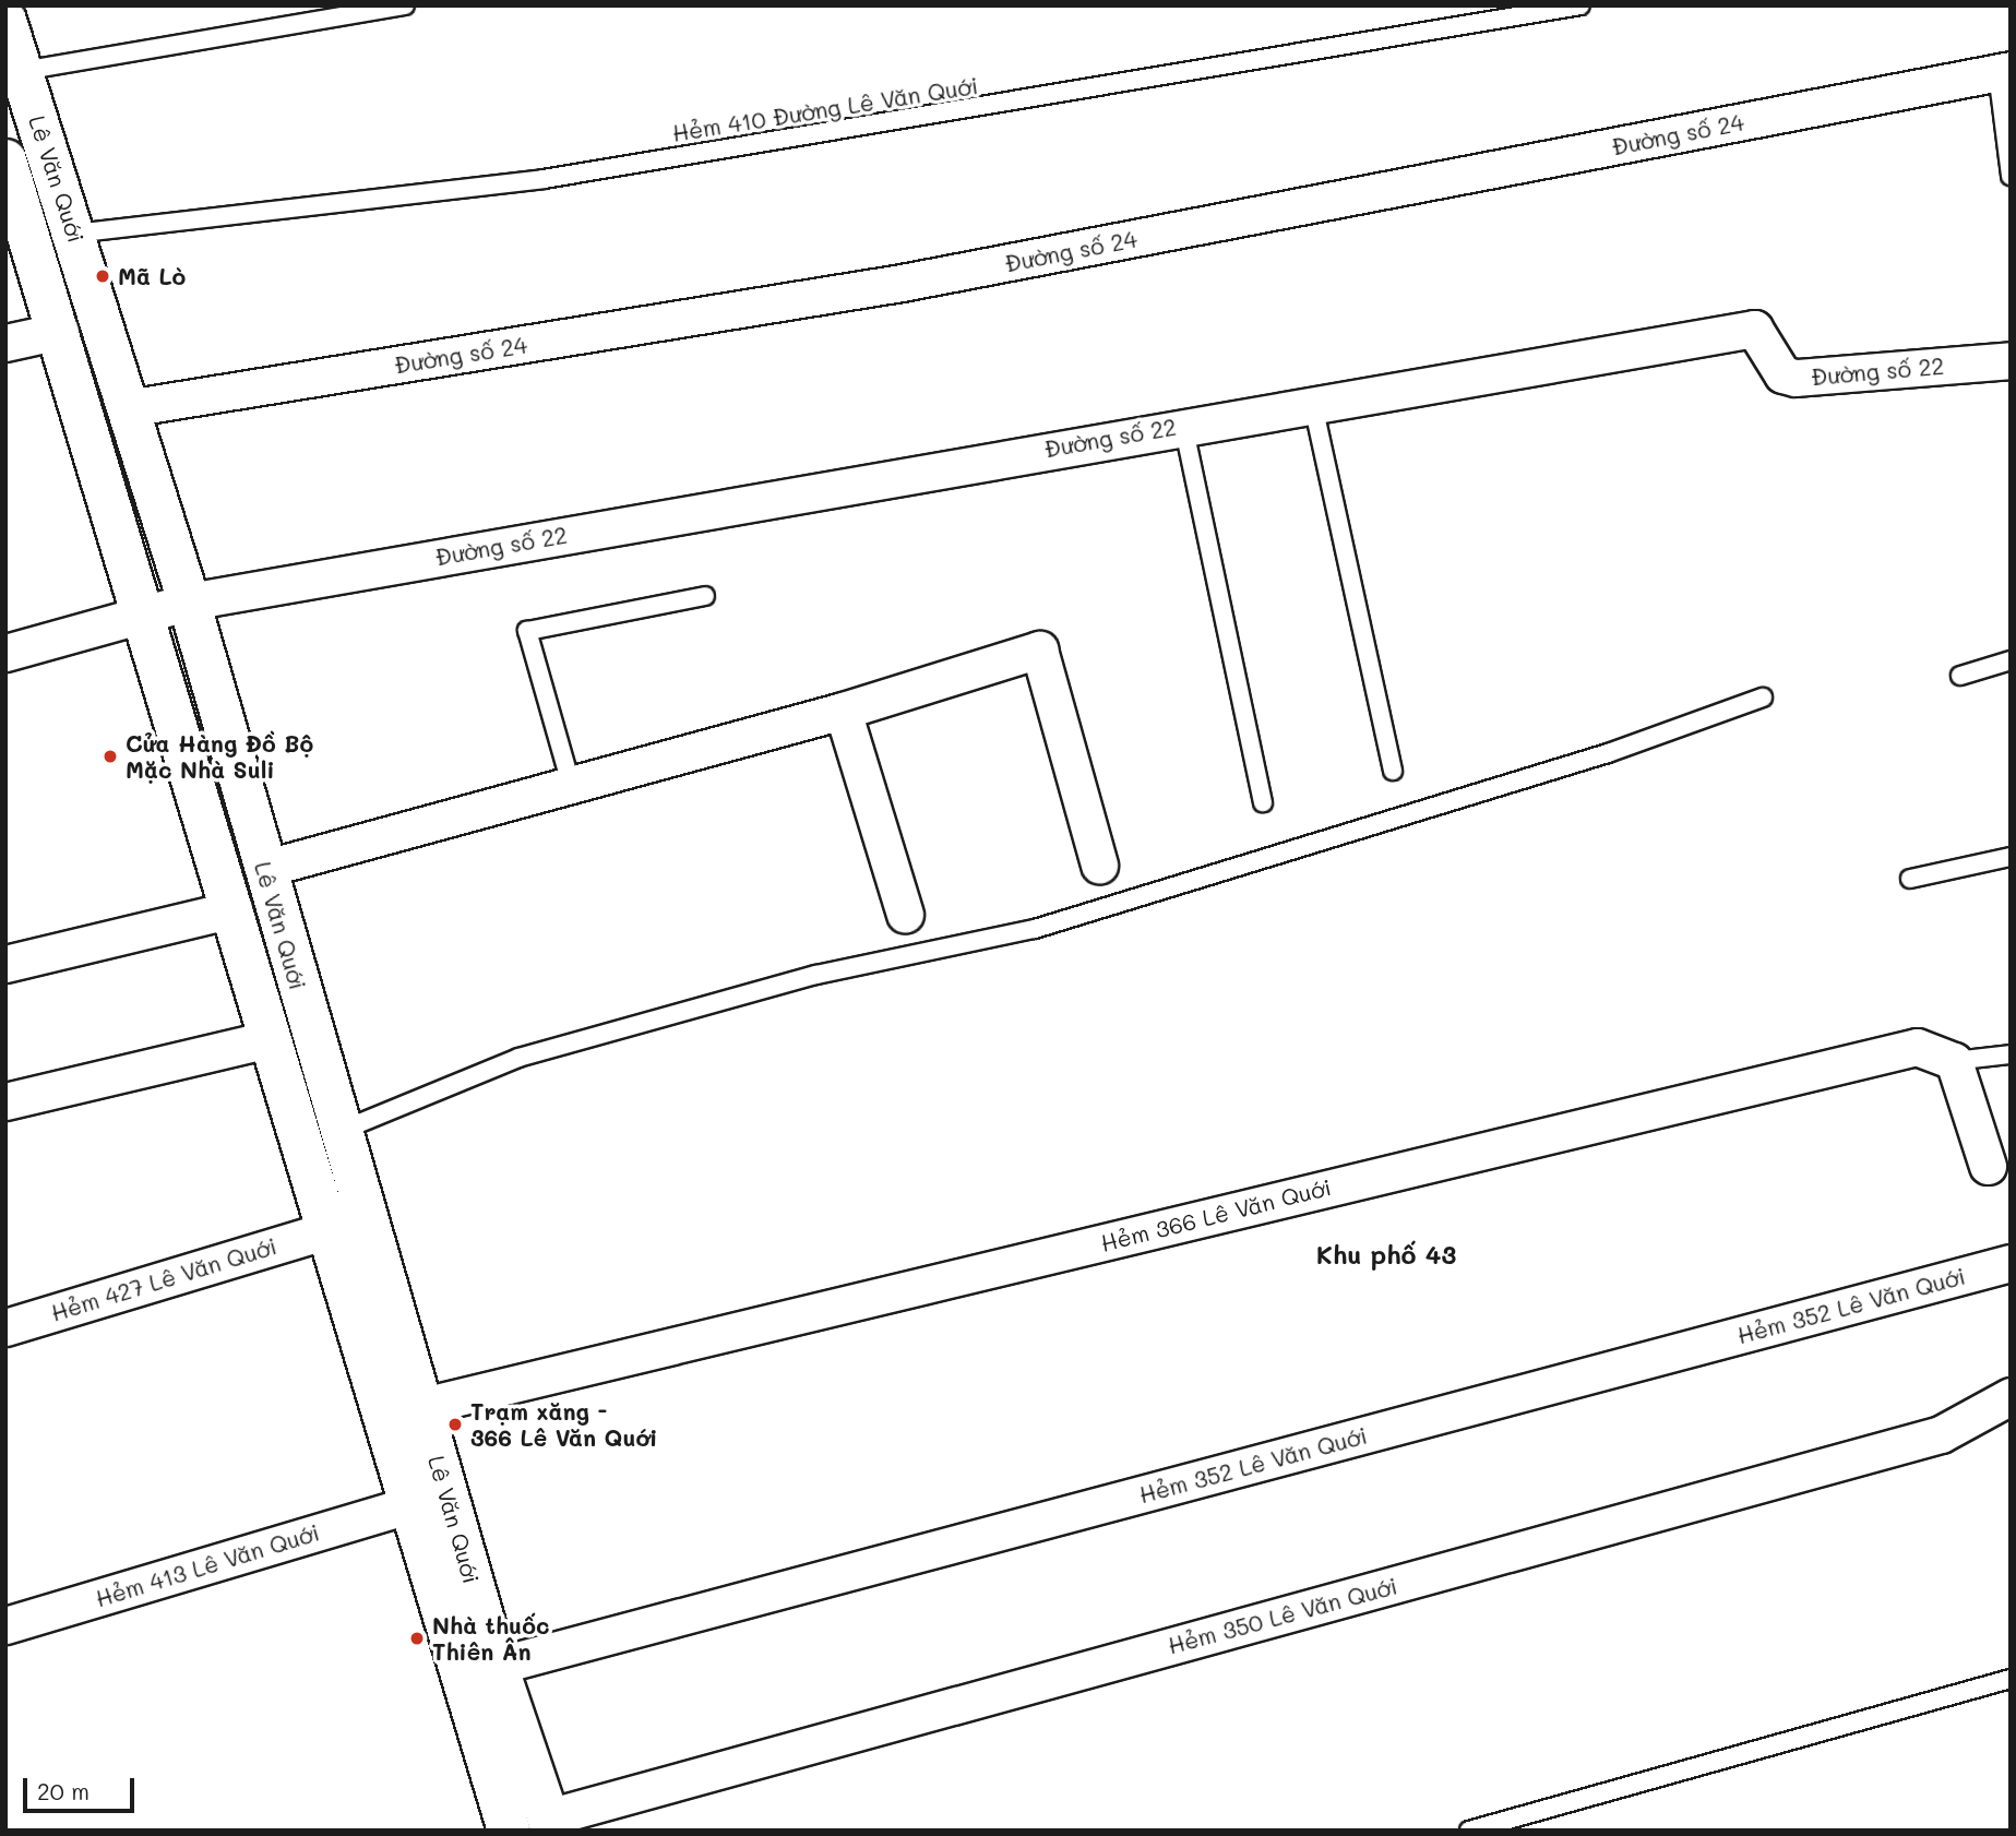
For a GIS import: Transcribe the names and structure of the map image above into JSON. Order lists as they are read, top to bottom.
{
  "streets": {
    "main road": ["Lê Văn Quới"],
    "street": [
      "Đường số 24",
      "Đường số 22",
      "Hẻm 366 Lê Văn Quới",
      "Hẻm 427 Lê Văn Quới",
      "Hẻm 352 Lê Văn Quới",
      "Hẻm 413 Lê Văn Quới",
      "Hẻm 350 Lê Văn Quới"
    ],
    "lane": ["Hẻm 410 Đường Lê Văn Quới"]
  },
  "crossings": [
    ["Hẻm 410 Đường Lê Văn Quới", "Lê Văn Quới"],
    ["Đường số 24", "Lê Văn Quới"],
    ["Lê Văn Quới", "Đường số 22"],
    ["Lê Văn Quới", "Hẻm 366 Lê Văn Quới"],
    ["Lê Văn Quới", "Hẻm 427 Lê Văn Quới"],
    ["Lê Văn Quới", "Hẻm 352 Lê Văn Quới"],
    ["Lê Văn Quới", "Hẻm 413 Lê Văn Quới"],
    ["Lê Văn Quới", "Hẻm 350 Lê Văn Quới"]
  ],
  "districts": ["Khu phố 43"],
  "places": [
    "Mã Lò",
    "Cửa Hàng Đồ Bộ Mặc Nhà Suli",
    "Trạm xăng - 366 Lê Văn Quới",
    "Nhà thuốc Thiên Ân"
  ],
  "scale_bar": "20 m"
}
